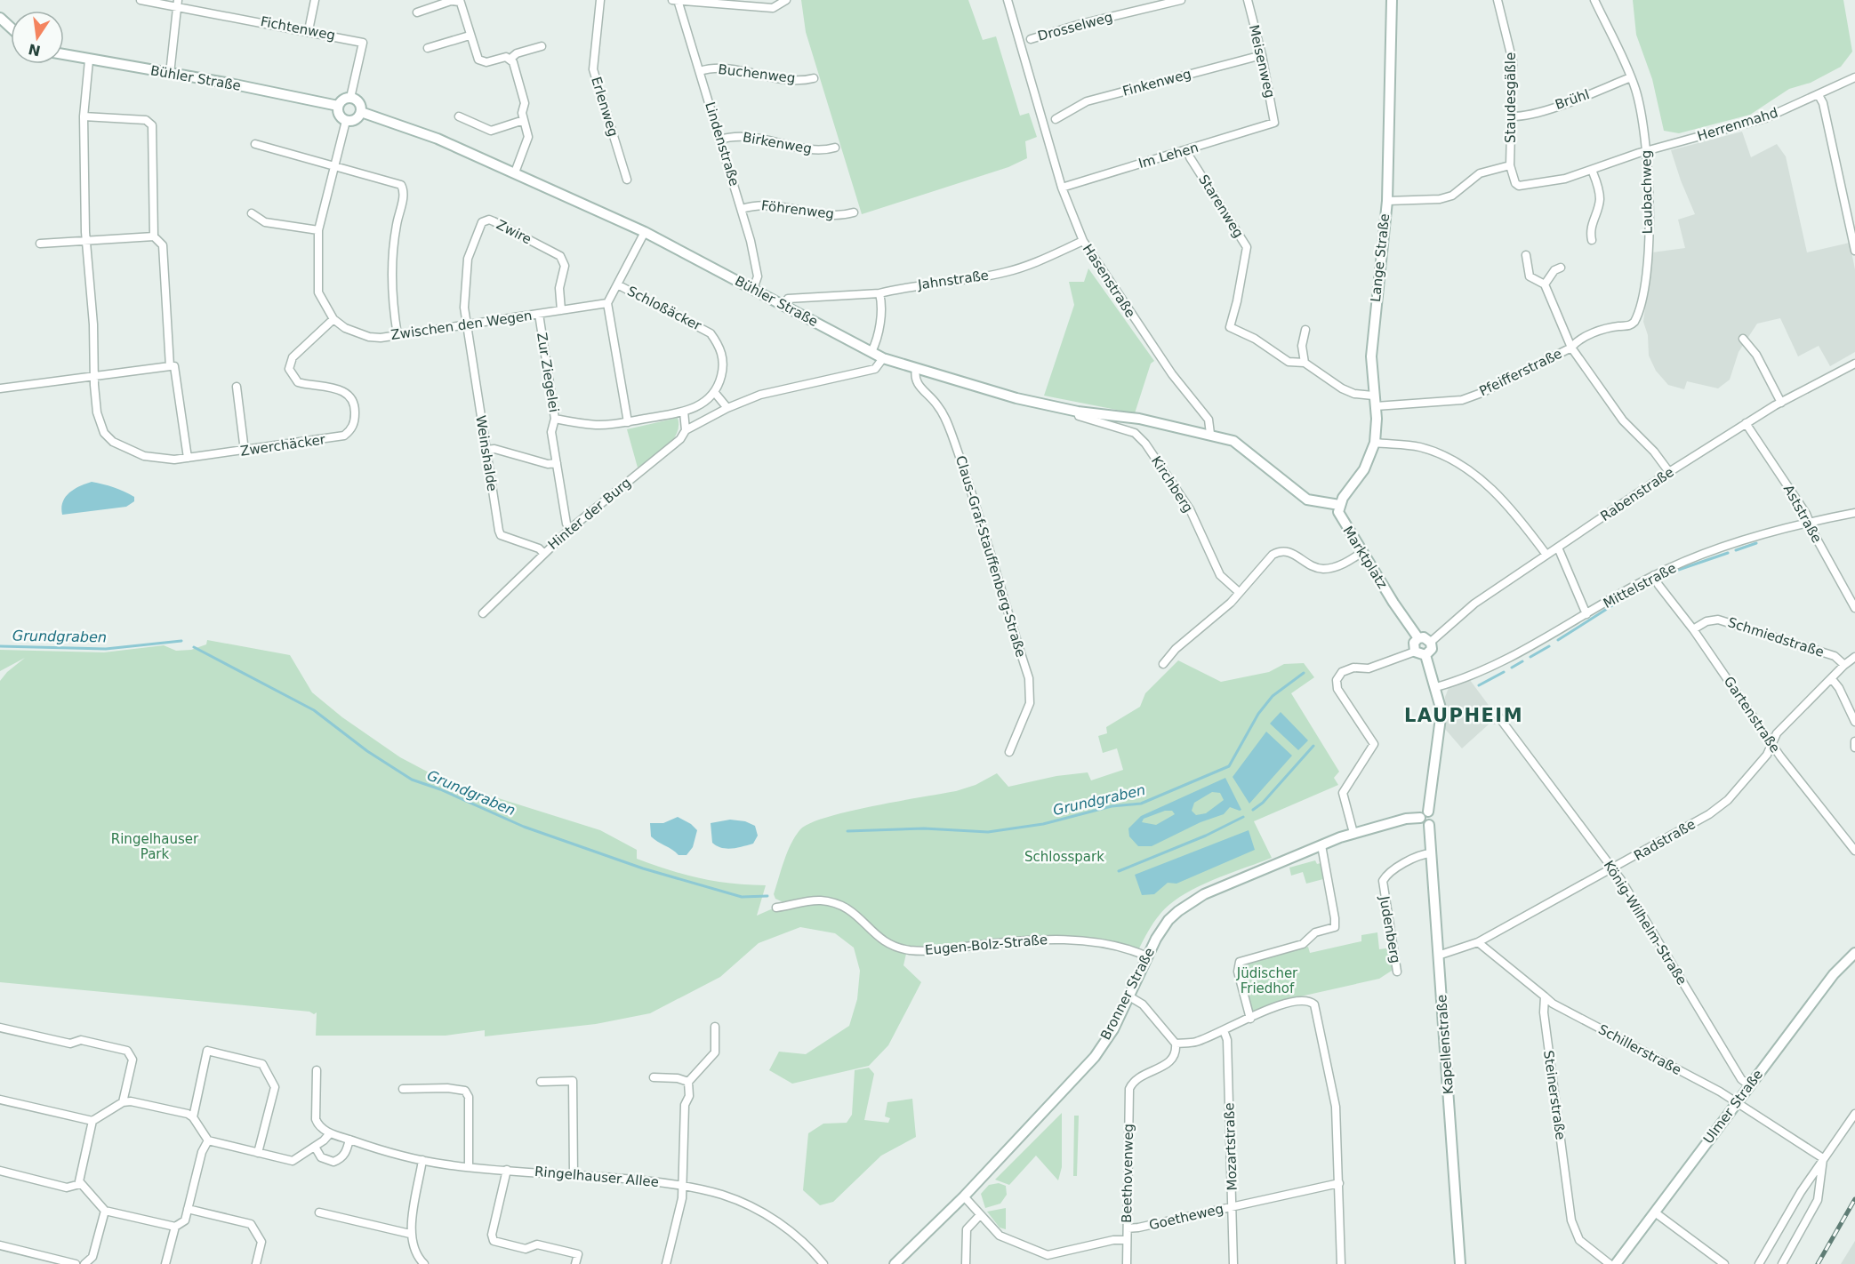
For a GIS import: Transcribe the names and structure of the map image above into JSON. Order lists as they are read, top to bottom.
{
  "streets": {
    "street": [
      "Drosselweg",
      "Fichtenweg",
      "Meisenweg",
      "Buchenweg",
      "Bühler Straße",
      "Finkenweg",
      "Staudesgäßle",
      "Brühl",
      "Erlenweg",
      "Herrenmahd",
      "Birkenweg",
      "Lindenstraße",
      "Im Lehen",
      "Laubachweg",
      "Starenweg",
      "Föhrenweg",
      "Zwire",
      "Lange Straße",
      "Jahnstraße",
      "Hasenstraße",
      "Schloßäcker",
      "Zwischen den Wegen",
      "Zur Ziegelei",
      "Pfeifferstraße",
      "Zwerchäcker",
      "Weinshalde",
      "Kirchberg",
      "Rabenstraße",
      "Hinter der Burg",
      "Aststraße",
      "Claus-Graf-Stauffenberg-Straße",
      "Marktplatz",
      "Mittelstraße",
      "Schmiedstraße",
      "Gartenstraße",
      "Radstraße",
      "König-Wilhelm-Straße",
      "Judenberg",
      "Eugen-Bolz-Straße",
      "Bronner Straße",
      "Kapellenstraße",
      "Schillerstraße",
      "Steinerstraße",
      "Ulmer Straße",
      "Mozartstraße",
      "Beethovenweg",
      "Ringelhauser Allee",
      "Goetheweg"
    ]
  },
  "crossings": [
    ["Fichtenweg", "Bühler Straße"],
    ["Meisenweg", "Finkenweg"],
    ["Meisenweg", "Im Lehen"],
    ["Buchenweg", "Lindenstraße"],
    ["Bühler Straße", "Lindenstraße"],
    ["Bühler Straße", "Jahnstraße"],
    ["Bühler Straße", "Hasenstraße"],
    ["Bühler Straße", "Zwerchäcker"],
    ["Bühler Straße", "Kirchberg"],
    ["Bühler Straße", "Hinter der Burg"],
    ["Bühler Straße", "Claus-Graf-Stauffenberg-Straße"],
    ["Staudesgäßle", "Brühl"],
    ["Staudesgäßle", "Herrenmahd"],
    ["Brühl", "Laubachweg"],
    ["Herrenmahd", "Laubachweg"],
    ["Birkenweg", "Lindenstraße"],
    ["Lindenstraße", "Föhrenweg"],
    ["Im Lehen", "Starenweg"],
    ["Im Lehen", "Hasenstraße"],
    ["Laubachweg", "Pfeifferstraße"],
    ["Zwire", "Zwischen den Wegen"],
    ["Zwire", "Weinshalde"],
    ["Lange Straße", "Pfeifferstraße"],
    ["Lange Straße", "Marktplatz"],
    ["Jahnstraße", "Hasenstraße"],
    ["Schloßäcker", "Zwischen den Wegen"],
    ["Zwischen den Wegen", "Zur Ziegelei"],
    ["Zwischen den Wegen", "Zwerchäcker"],
    ["Zwischen den Wegen", "Weinshalde"],
    ["Zur Ziegelei", "Hinter der Burg"],
    ["Pfeifferstraße", "Rabenstraße"],
    ["Weinshalde", "Hinter der Burg"],
    ["Rabenstraße", "Aststraße"],
    ["Rabenstraße", "Marktplatz"],
    ["Aststraße", "Mittelstraße"],
    ["Mittelstraße", "Gartenstraße"],
    ["Schmiedstraße", "Gartenstraße"],
    ["Schmiedstraße", "Radstraße"],
    ["Gartenstraße", "Radstraße"],
    ["Radstraße", "König-Wilhelm-Straße"],
    ["Radstraße", "Kapellenstraße"],
    ["König-Wilhelm-Straße", "Ulmer Straße"],
    ["Judenberg", "Kapellenstraße"],
    ["Eugen-Bolz-Straße", "Bronner Straße"],
    ["Bronner Straße", "Kapellenstraße"],
    ["Schillerstraße", "Steinerstraße"],
    ["Schillerstraße", "Ulmer Straße"],
    ["Mozartstraße", "Goetheweg"],
    ["Beethovenweg", "Goetheweg"]
  ],
  "districts": ["LAUPHEIM"],
  "water": ["Grundgraben"],
  "parks": ["Ringelhauser Park", "Schlosspark", "Jüdischer Friedhof"],
  "north": "bottom"
}
